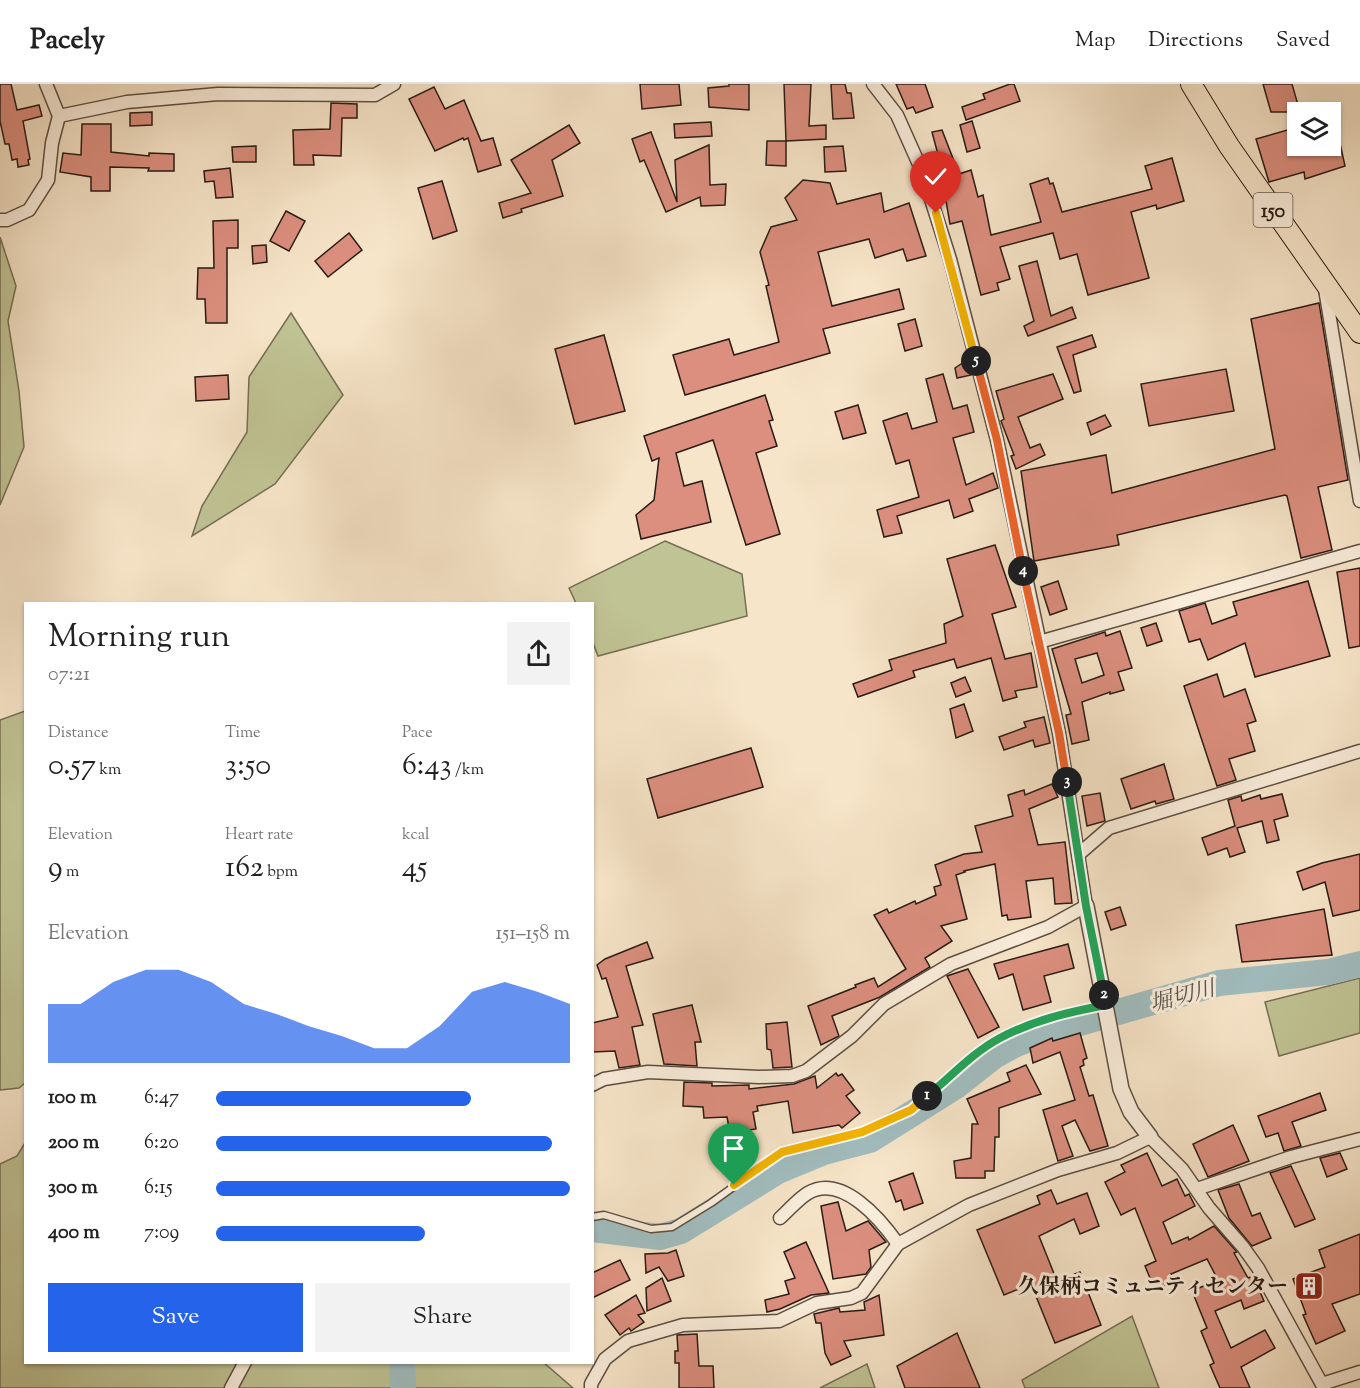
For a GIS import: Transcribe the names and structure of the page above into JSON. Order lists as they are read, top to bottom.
{
  "streets": {
    "highway": ["150"]
  },
  "water": ["堀切川"],
  "places": {
    "building": ["久保柄コミュニティセンター"]
  },
  "page": {
    "header": "Pacely",
    "nav": ["Map", "Directions", "Saved"],
    "pins": [
      "5",
      "4",
      "3",
      "2",
      "1"
    ],
    "heading": ["Morning run", "07:21"],
    "stats": [
      ["Distance", "0.57 km"],
      ["Time", "3:50"],
      ["Pace", "6:43 /km"],
      ["Elevation", "9 m"],
      ["Heart rate", "162 bpm"],
      ["kcal", "45"]
    ],
    "chart": ["Elevation", "151–158 m"],
    "list": [
      {
        "name": "100 m",
        "note": "6:47"
      },
      {
        "name": "200 m",
        "note": "6:20"
      },
      {
        "name": "300 m",
        "note": "6:15"
      },
      {
        "name": "400 m",
        "note": "7:09"
      }
    ],
    "buttons": ["Save", "Share"]
  }
}
